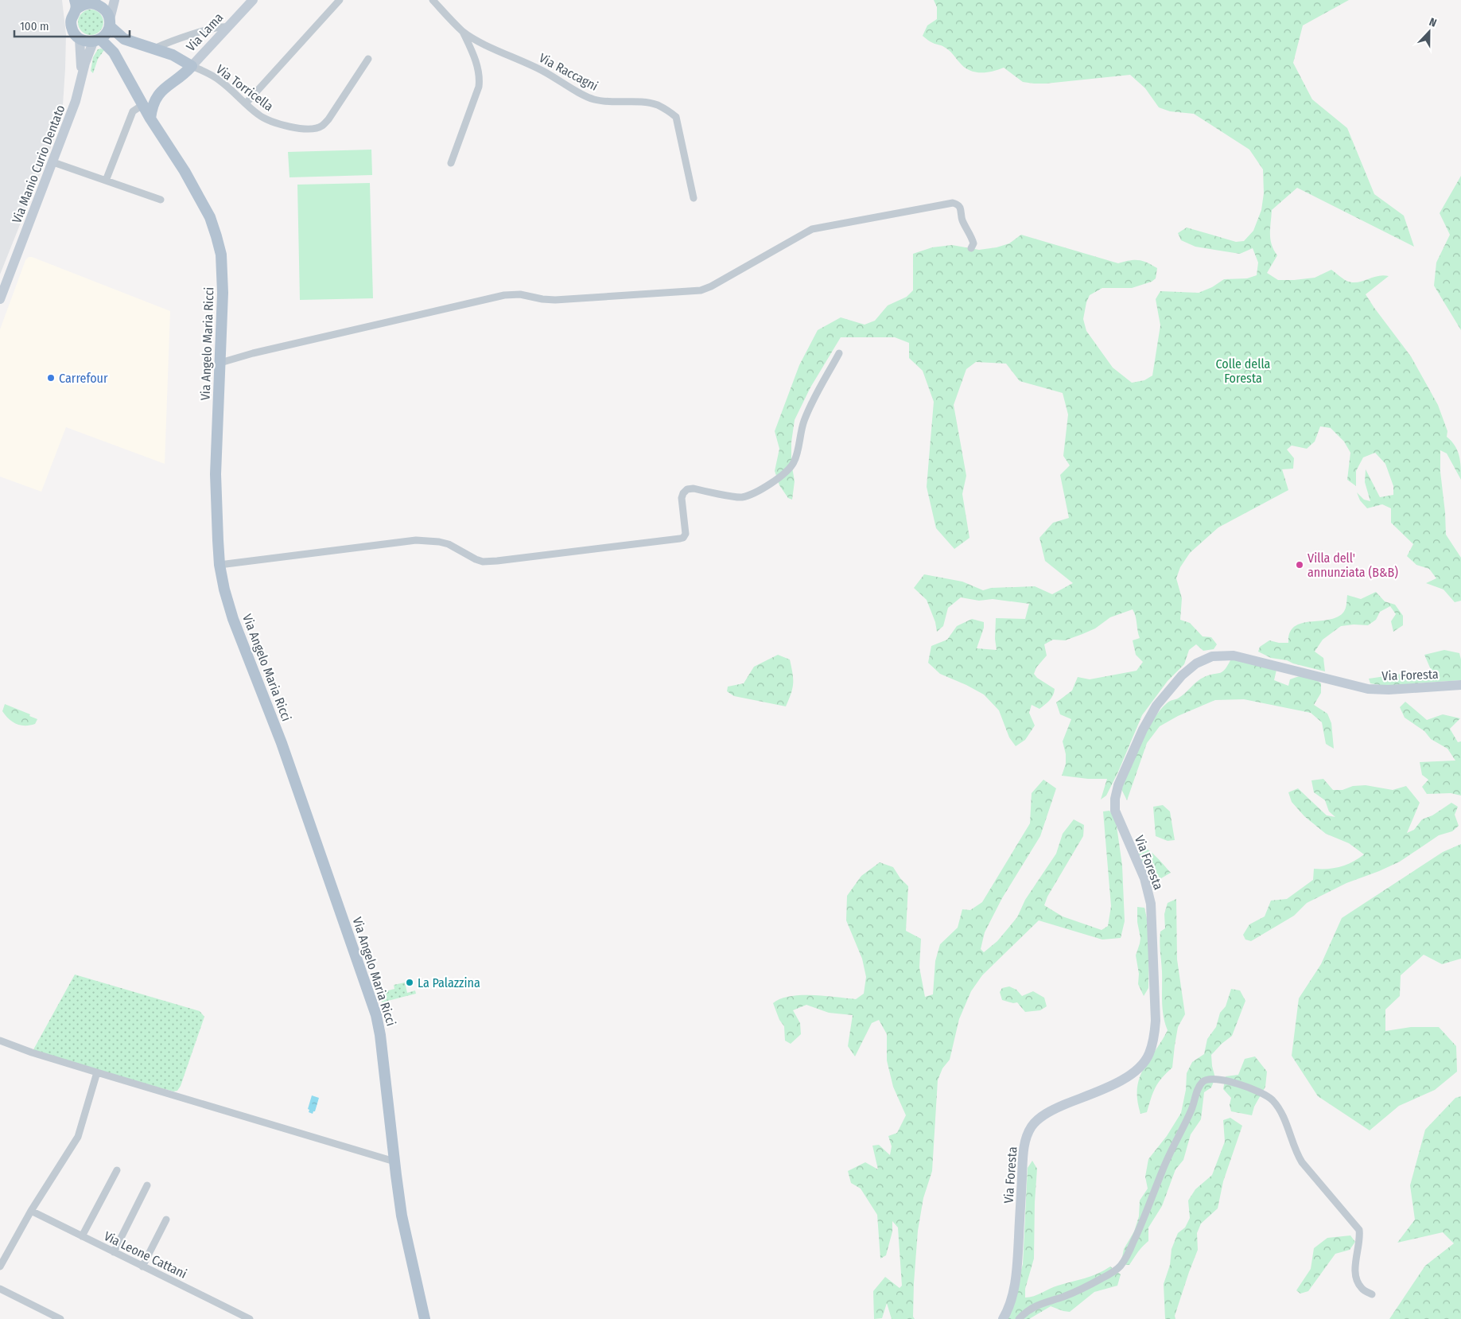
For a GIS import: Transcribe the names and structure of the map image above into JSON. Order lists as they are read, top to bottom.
{
  "streets": {
    "main road": [
      "Via Lama",
      "Via Manio Curio Dentato",
      "Via Angelo Maria Ricci",
      "Via Foresta"
    ],
    "street": ["Via Raccagni", "Via Torricella", "Via Leone Cattani"]
  },
  "crossings": [
    ["Via Lama", "Via Torricella"],
    ["Via Lama", "Via Manio Curio Dentato"],
    ["Via Lama", "Via Angelo Maria Ricci"],
    ["Via Manio Curio Dentato", "Via Angelo Maria Ricci"]
  ],
  "parks": ["Colle della Foresta"],
  "places": ["Carrefour", "Villa dell' annunziata (B&B)", "La Palazzina"],
  "scale_bar": "100 m",
  "north": "top"
}
